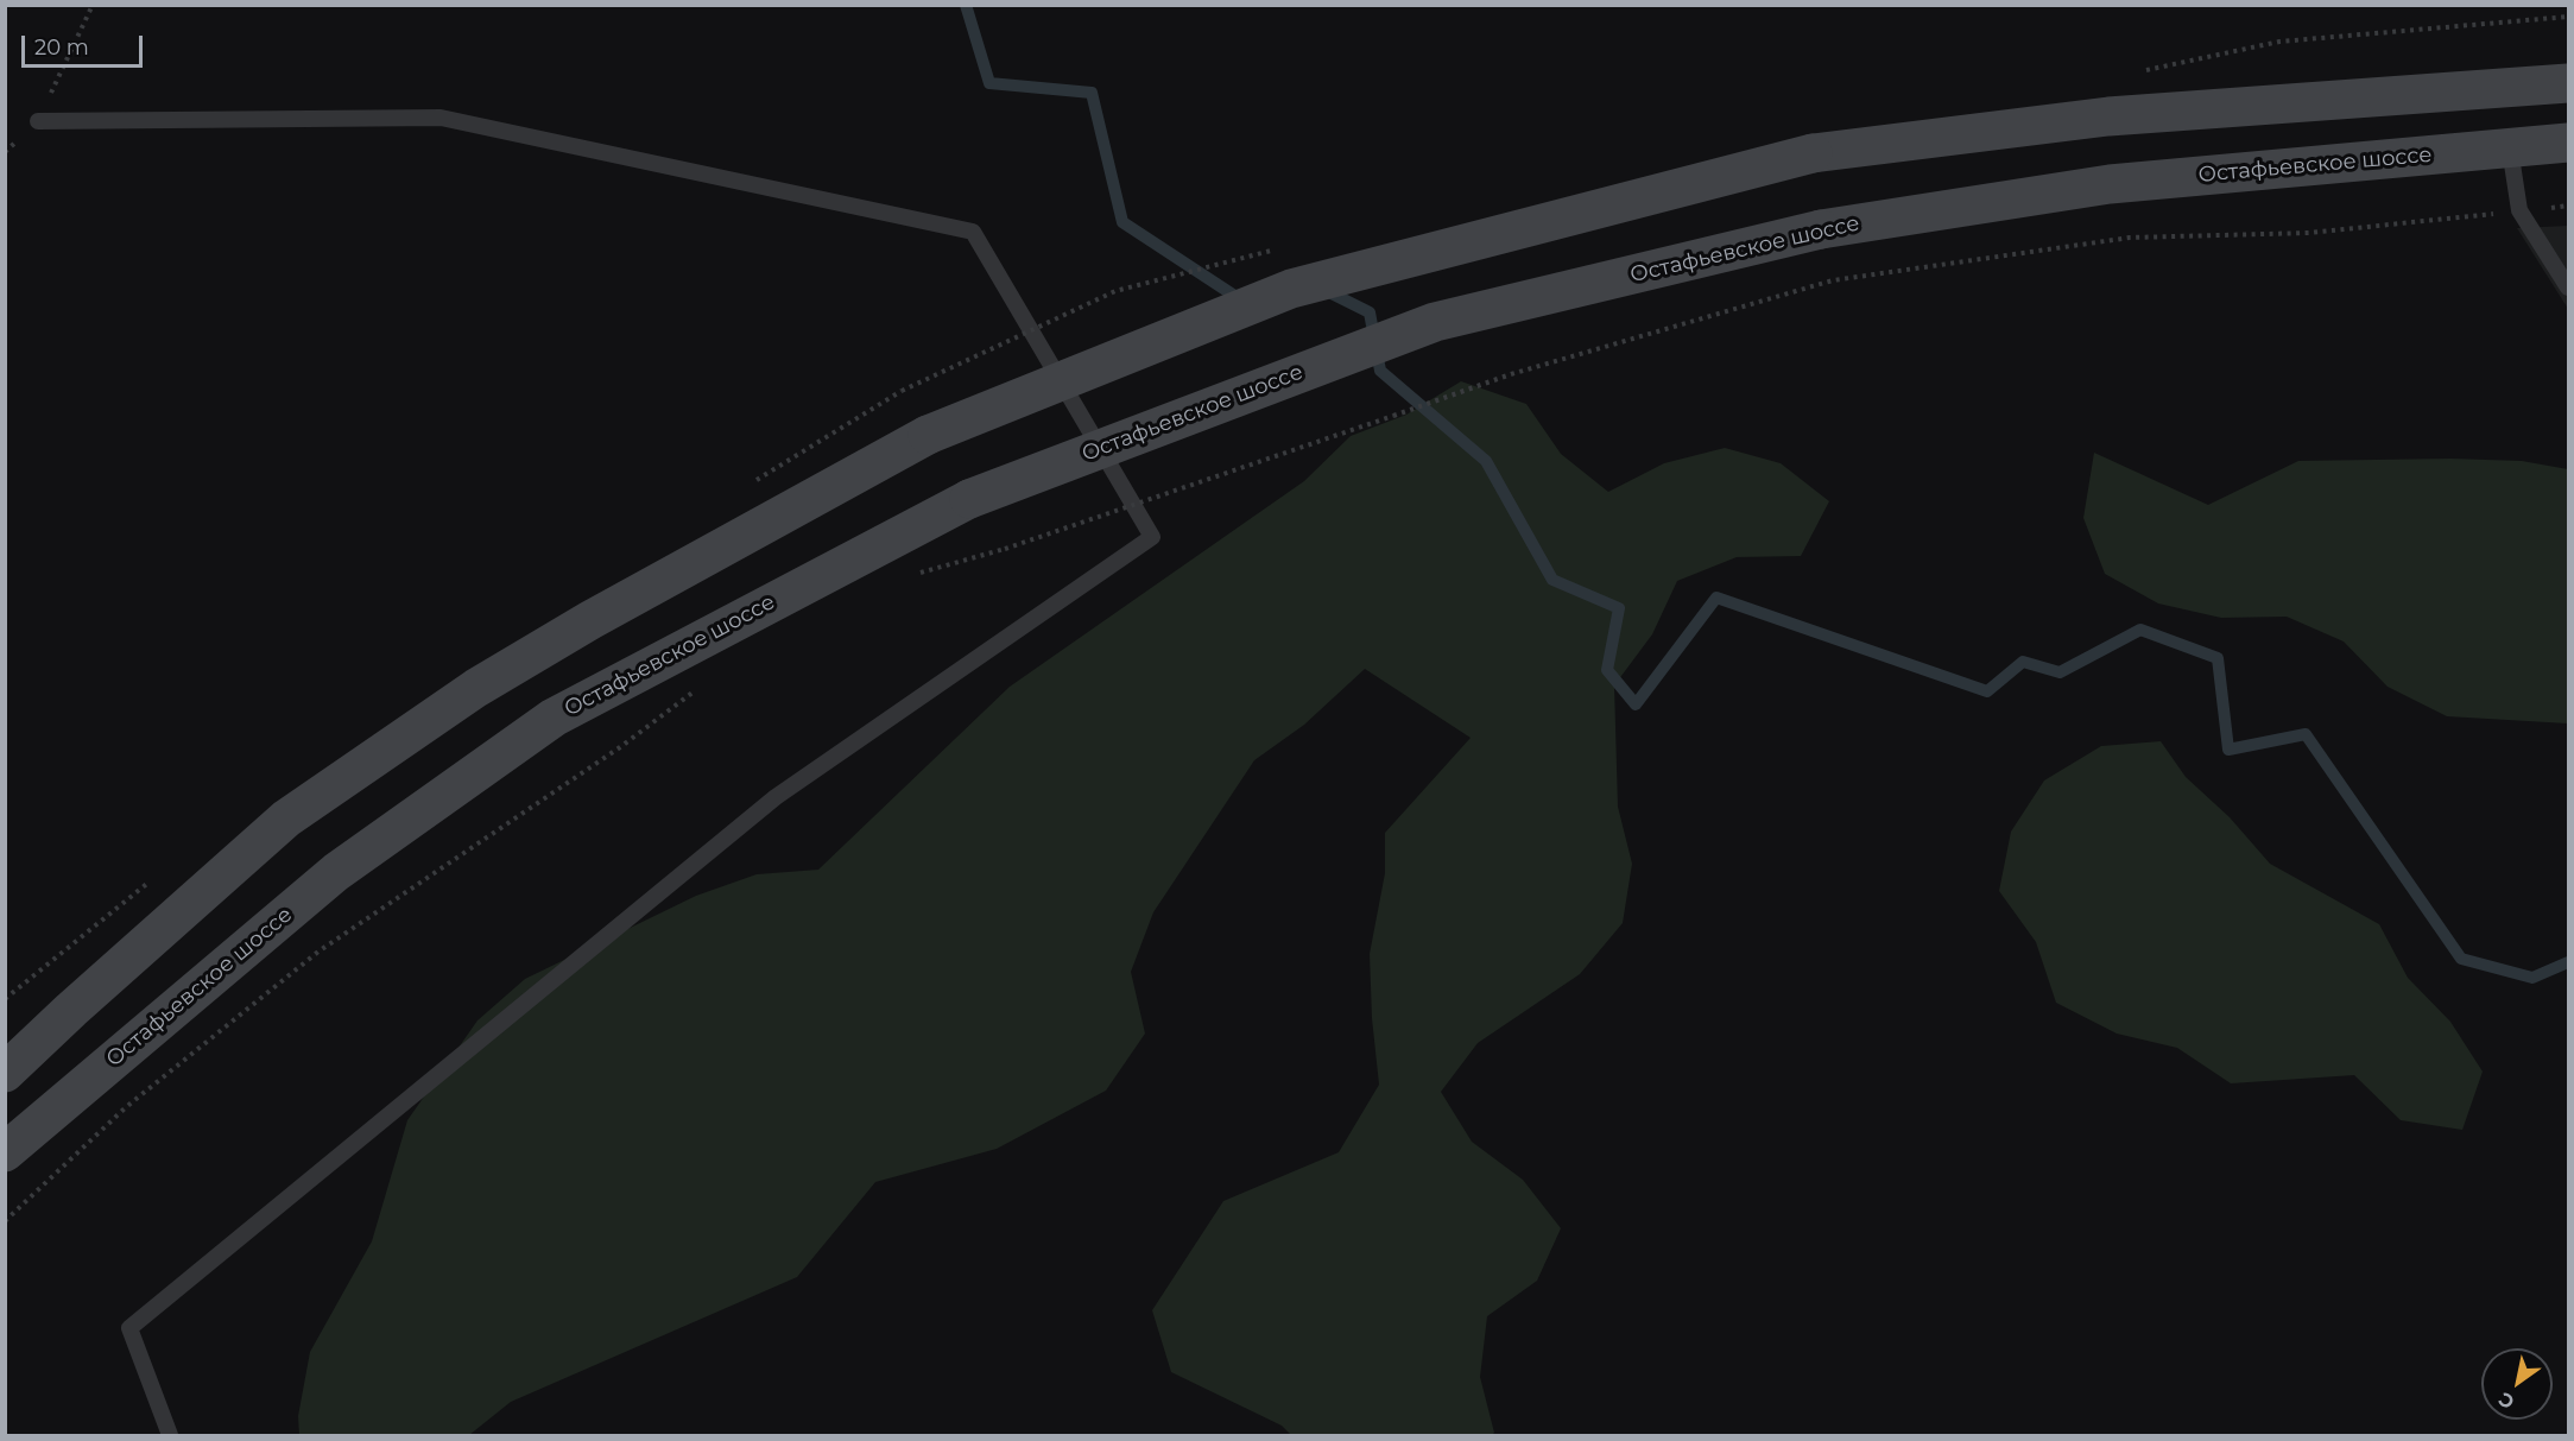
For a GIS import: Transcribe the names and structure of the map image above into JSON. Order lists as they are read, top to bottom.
{
  "streets": {
    "main road": ["Остафьевское шоссе"]
  },
  "scale_bar": "20 m",
  "north": "bottom left"
}
